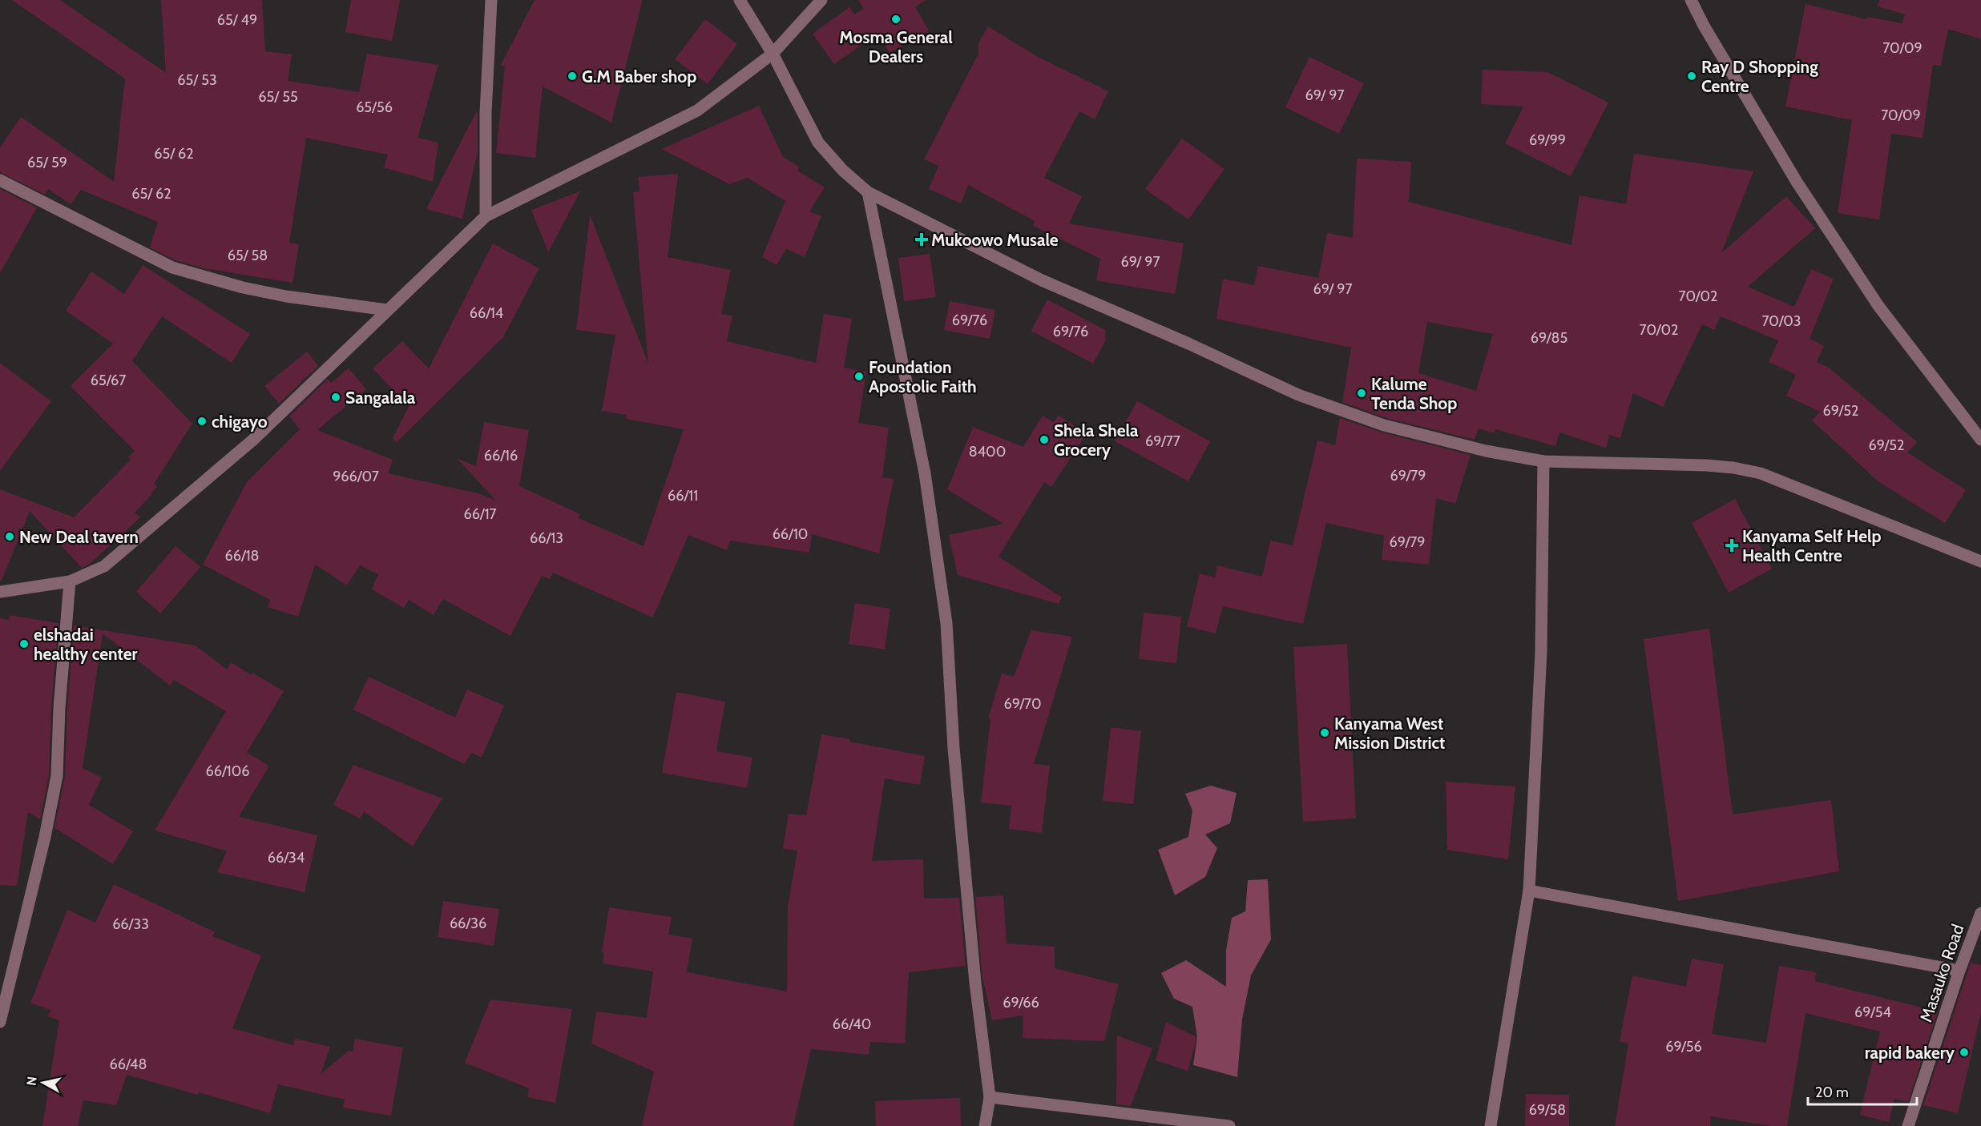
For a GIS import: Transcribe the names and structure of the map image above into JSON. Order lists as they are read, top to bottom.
{
  "streets": {
    "street": ["Masauko Road"]
  },
  "places": {
    "other": [
      "Mosma General Dealers",
      "G.M Baber shop",
      "Ray D Shopping Centre",
      "Foundation Apostolic Faith",
      "Kalume Tenda Shop",
      "Sangalala",
      "chigayo",
      "Shela Shela Grocery",
      "New Deal tavern",
      "elshadai healthy center",
      "Kanyama West Mission District",
      "rapid bakery"
    ],
    "health": ["Mukoowo Musale", "Kanyama Self Help Health Centre"]
  },
  "house_numbers": [
    "65/ 49",
    "70/09",
    "65/ 53",
    "69/ 97",
    "65/ 55",
    "65/56",
    "70/09",
    "69/99",
    "65/ 62",
    "65/ 59",
    "65/ 62",
    "65/ 58",
    "69/ 97",
    "69/ 97",
    "70/02",
    "66/14",
    "69/76",
    "70/03",
    "70/02",
    "69/76",
    "69/85",
    "65/67",
    "69/52",
    "69/77",
    "69/52",
    "8400",
    "66/16",
    "69/79",
    "966/07",
    "66/11",
    "66/17",
    "66/10",
    "66/13",
    "69/79",
    "66/18",
    "69/70",
    "66/106",
    "66/34",
    "66/36",
    "66/33",
    "69/66",
    "69/54",
    "66/40",
    "69/56",
    "66/48",
    "69/58"
  ],
  "scale_bar": "20 m",
  "north": "left"
}
